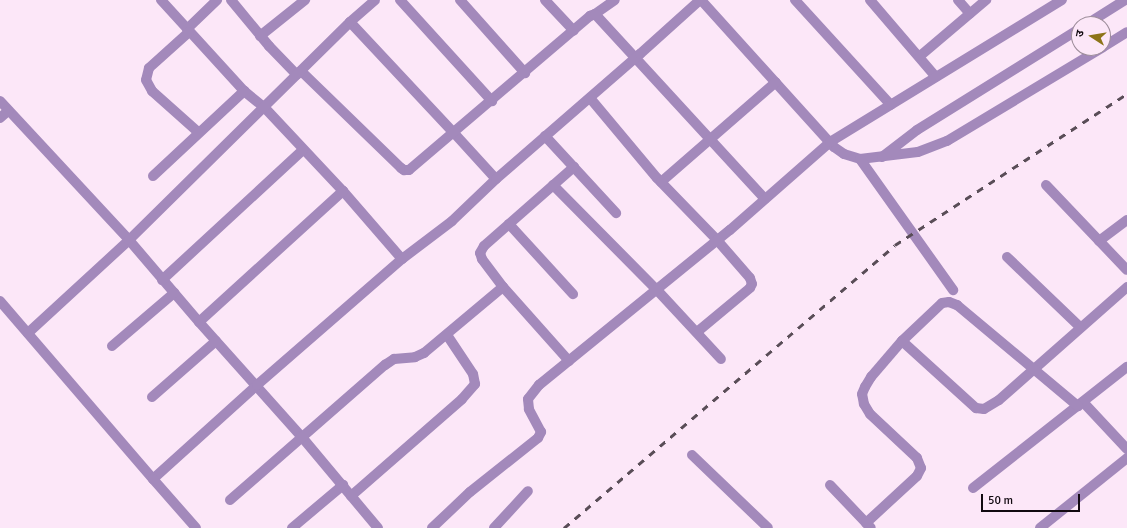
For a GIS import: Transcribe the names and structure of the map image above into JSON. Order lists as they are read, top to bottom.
{
  "scale_bar": "50 m",
  "north": "left"
}
